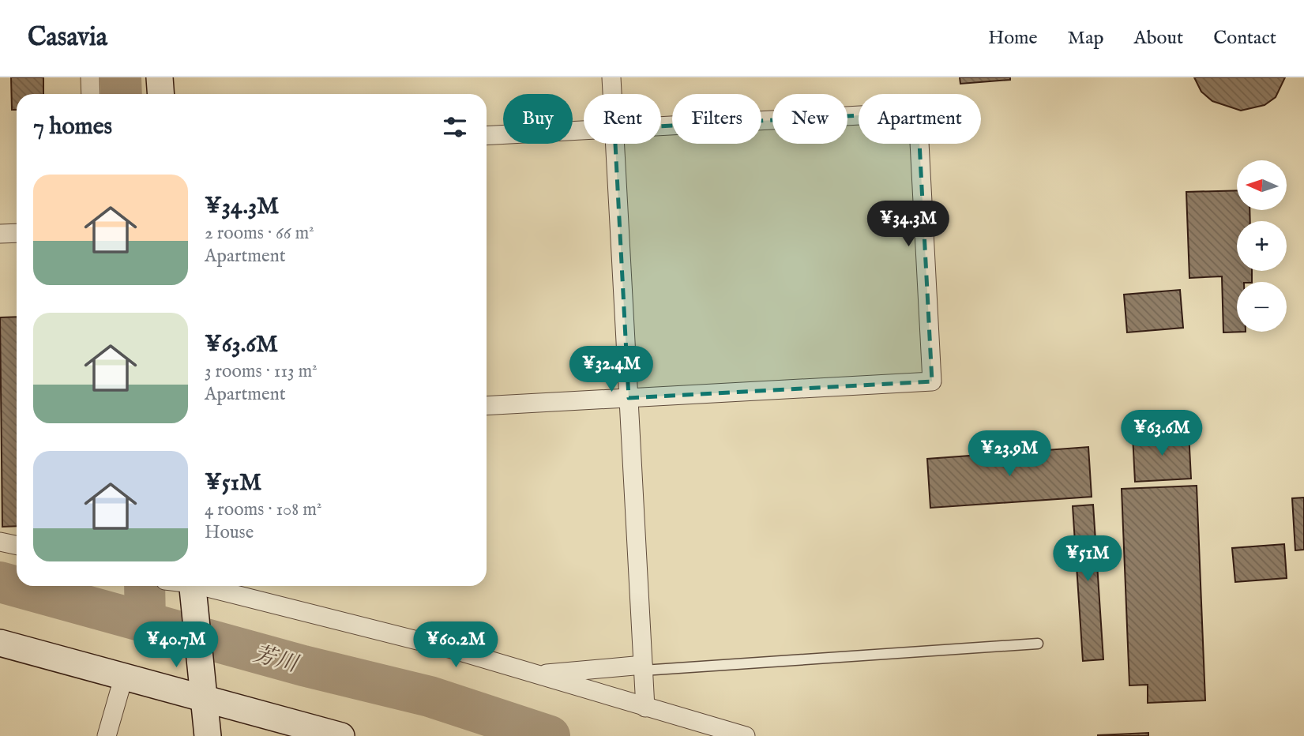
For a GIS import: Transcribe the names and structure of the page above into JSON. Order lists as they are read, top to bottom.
{
  "water": ["芳川"],
  "north": "left",
  "page": {
    "header": "Casavia",
    "nav": [
      "Home",
      "Map",
      "About",
      "Contact"
    ],
    "chip": [
      "Buy",
      "Rent",
      "Filters",
      "New",
      "Apartment"
    ],
    "heading": "7 homes",
    "map_buttons": ["+", "−"],
    "list": [
      {
        "name": "¥34.3M",
        "note": "2 rooms · 66 m² · Apartment"
      },
      {
        "name": "¥63.6M",
        "note": "3 rooms · 113 m² · Apartment"
      },
      {
        "name": "¥51M",
        "note": "4 rooms · 108 m² · House"
      }
    ],
    "price": [
      "¥34.3M",
      "¥32.4M",
      "¥63.6M",
      "¥23.9M",
      "¥51M",
      "¥40.7M",
      "¥60.2M"
    ]
  }
}
